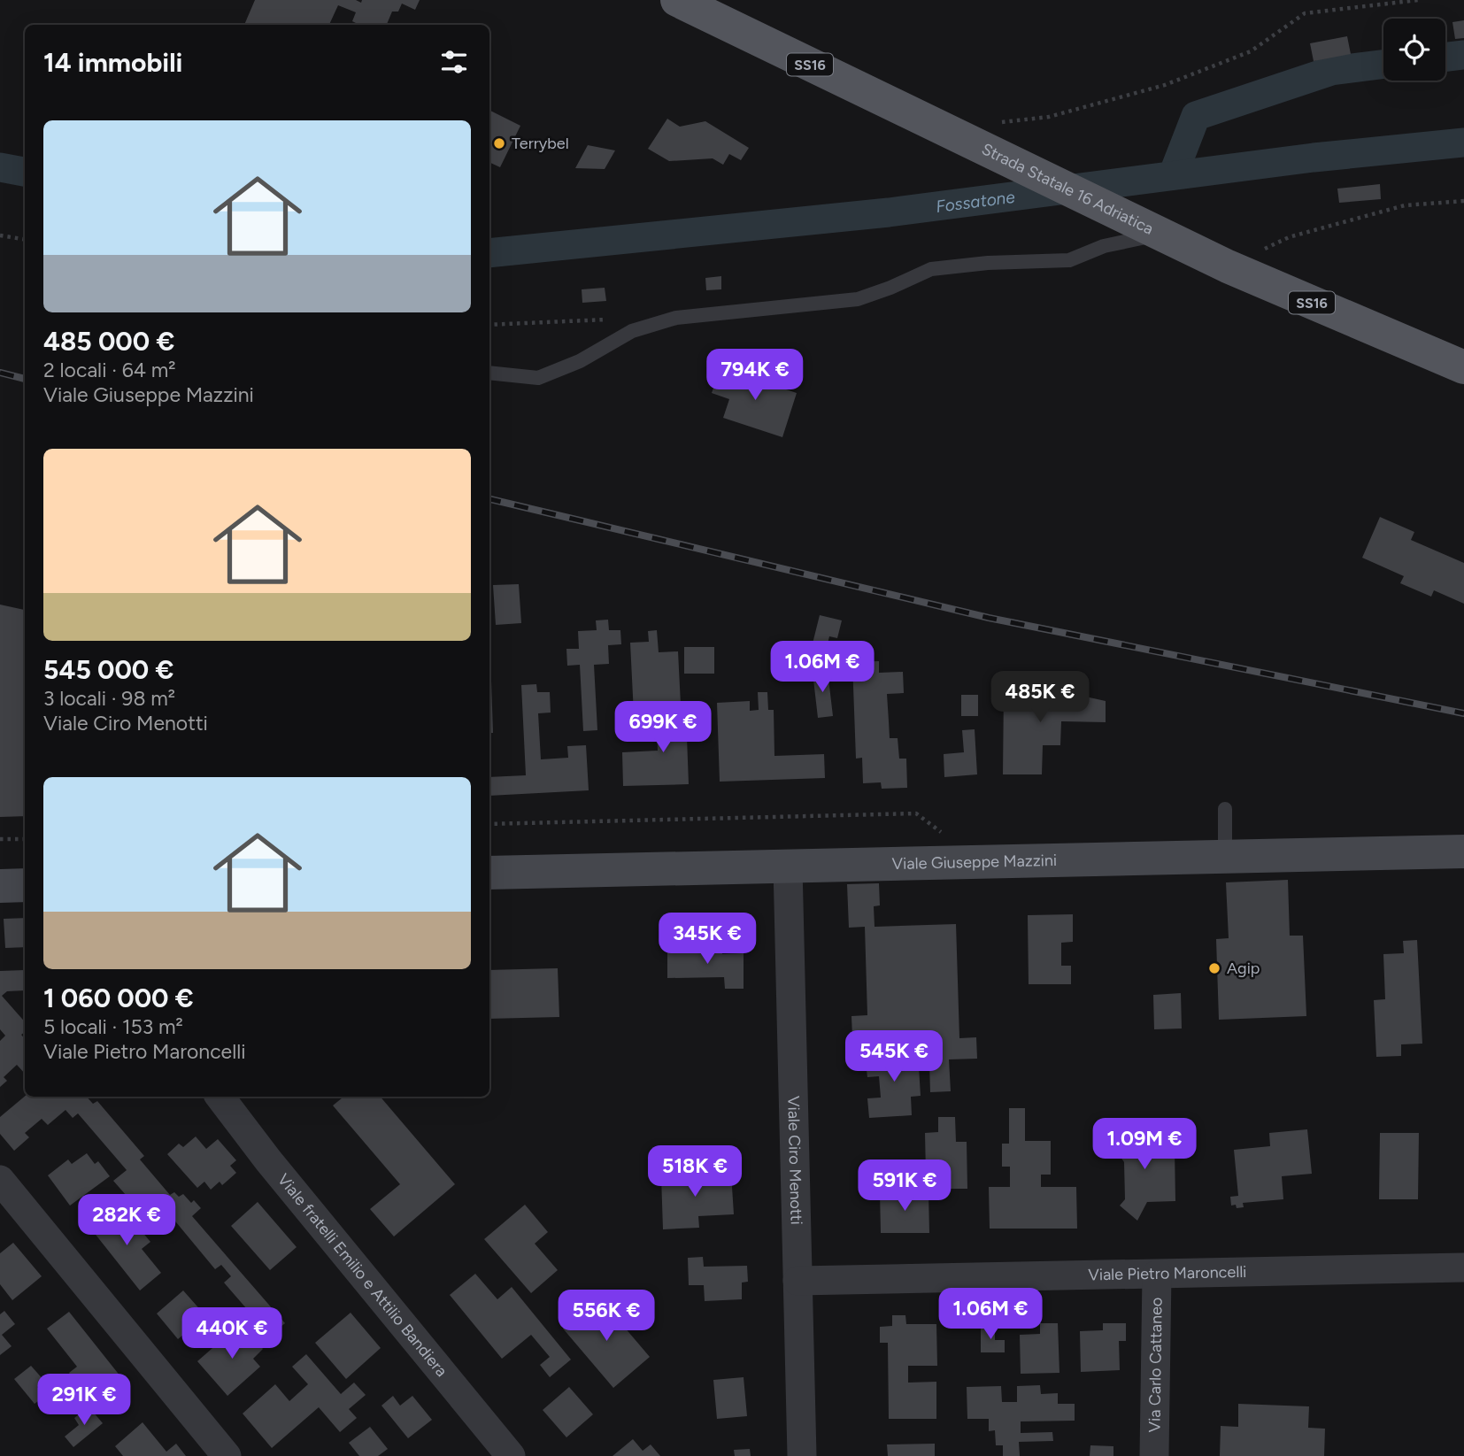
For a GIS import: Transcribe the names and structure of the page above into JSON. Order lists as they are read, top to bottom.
{
  "streets": {
    "main road": ["SS16", "Strada Statale 16 Adriatica"],
    "street": [
      "Viale Giuseppe Mazzini",
      "Viale Ciro Menotti",
      "Viale Pietro Maroncelli",
      "Viale fratelli Emilio e Attilio Bandiera",
      "Via Carlo Cattaneo"
    ]
  },
  "crossings": [
    ["Viale Giuseppe Mazzini", "Viale Ciro Menotti"],
    ["Viale Ciro Menotti", "Viale Pietro Maroncelli"],
    ["Viale Pietro Maroncelli", "Via Carlo Cattaneo"]
  ],
  "water": ["Fossatone"],
  "places": ["Terrybel", "Agip"],
  "page": {
    "heading": "14 immobili",
    "list": [
      {
        "name": "485 000 €",
        "note": "2 locali · 64 m² · Viale Giuseppe Mazzini"
      },
      {
        "name": "545 000 €",
        "note": "3 locali · 98 m² · Viale Ciro Menotti"
      },
      {
        "name": "1 060 000 €",
        "note": "5 locali · 153 m² · Viale Pietro Maroncelli"
      }
    ],
    "price": [
      "794K €",
      "1.06M €",
      "485K €",
      "699K €",
      "345K €",
      "545K €",
      "1.09M €",
      "518K €",
      "591K €",
      "282K €",
      "1.06M €",
      "556K €",
      "440K €",
      "291K €"
    ]
  }
}
